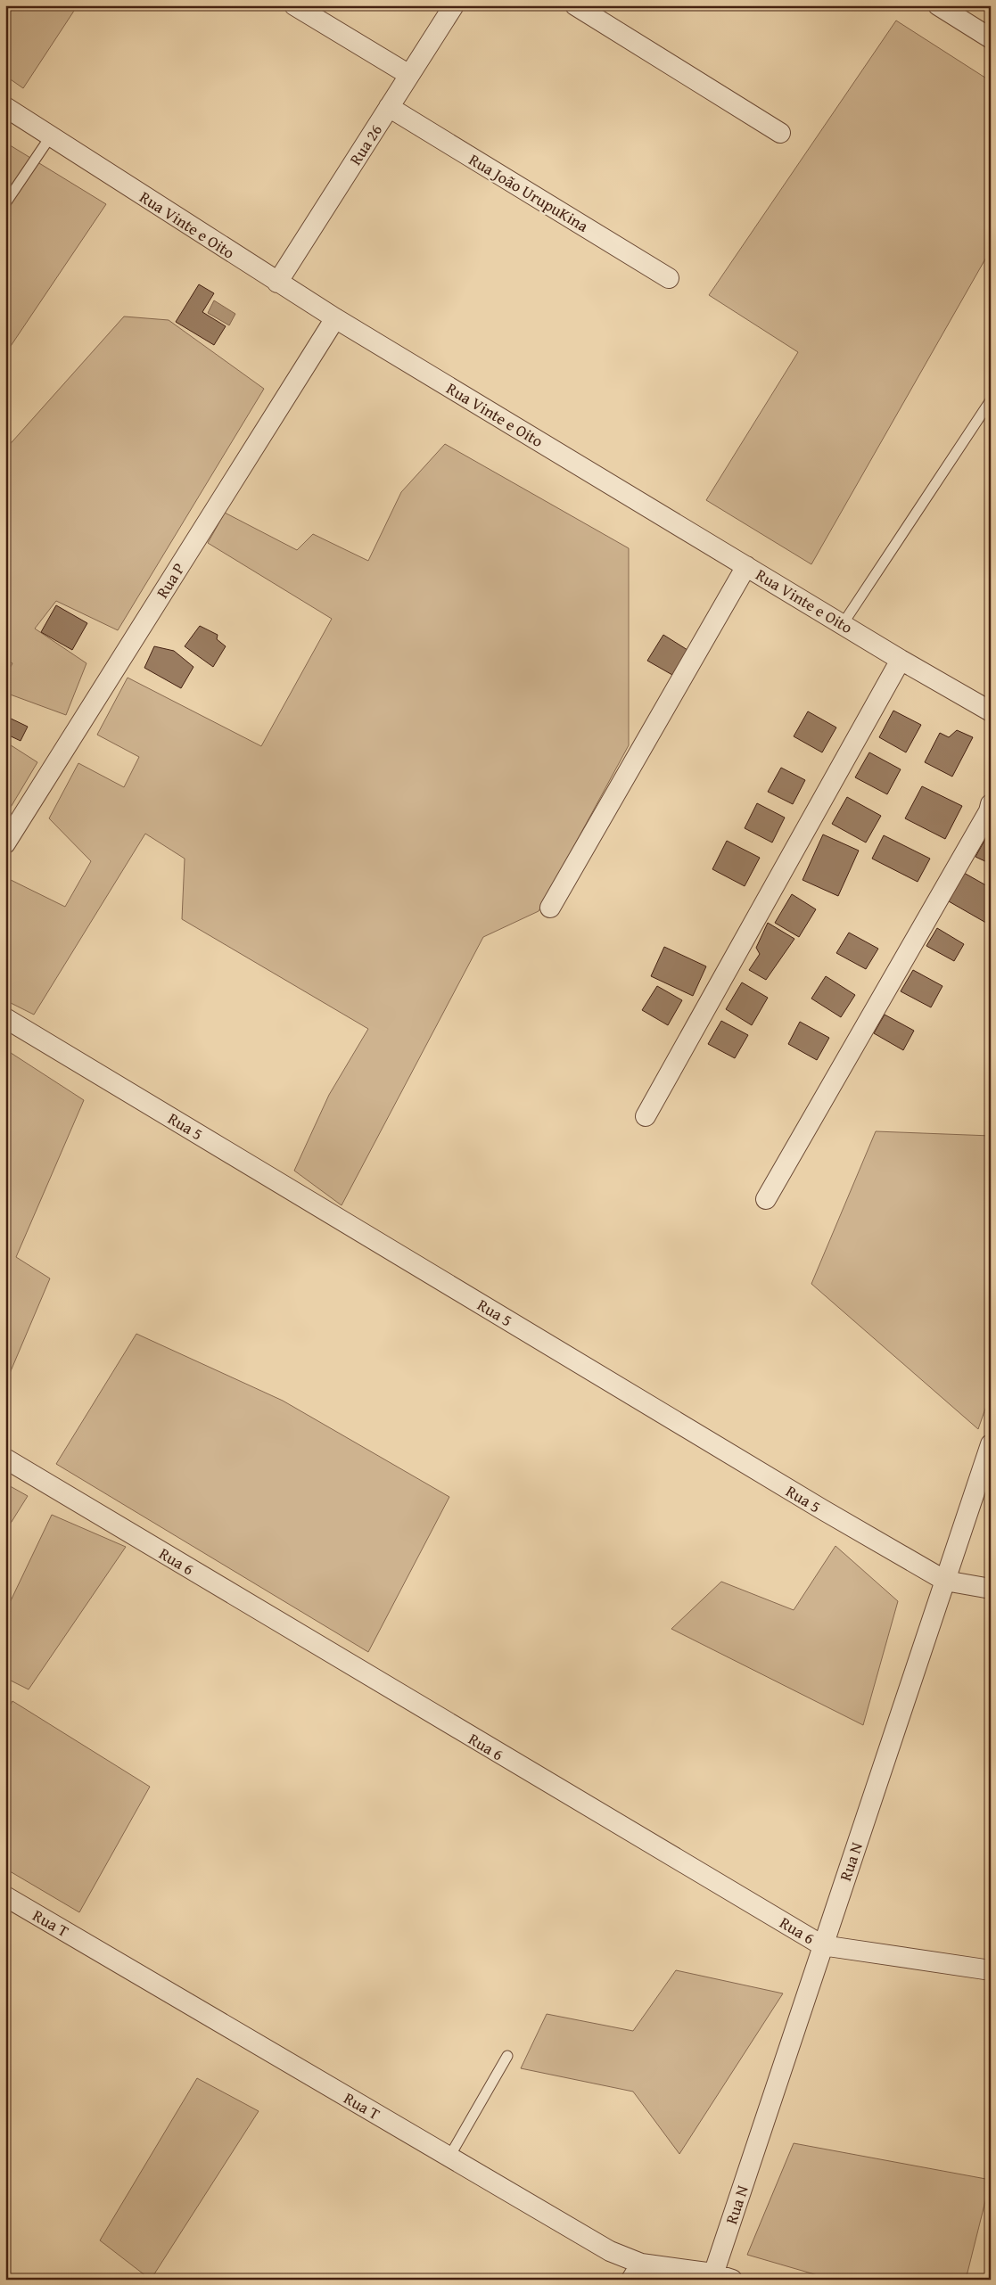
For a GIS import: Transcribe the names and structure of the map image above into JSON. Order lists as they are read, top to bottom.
{
  "streets": {
    "street": [
      "Rua 26",
      "Rua João UrupuKina",
      "Rua Vinte e Oito",
      "Rua P",
      "Rua 5",
      "Rua 6",
      "Rua N",
      "Rua T"
    ]
  },
  "crossings": [
    ["Rua 26", "Rua João UrupuKina"],
    ["Rua 26", "Rua Vinte e Oito"],
    ["Rua Vinte e Oito", "Rua P"],
    ["Rua 5", "Rua N"],
    ["Rua 6", "Rua N"],
    ["Rua N", "Rua T"]
  ]
}
